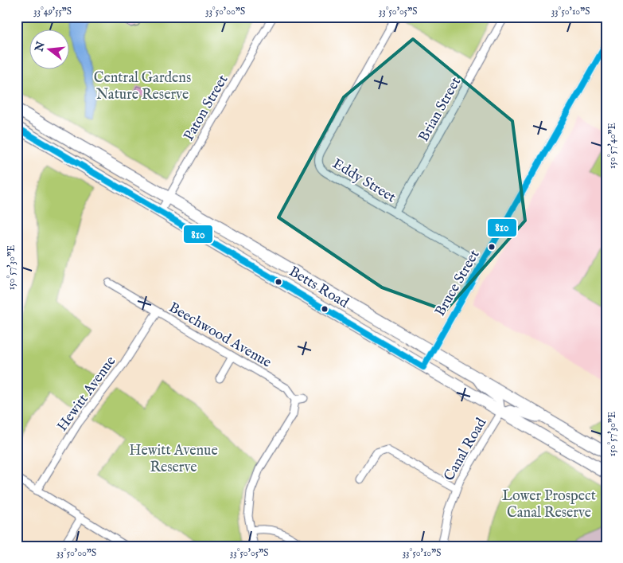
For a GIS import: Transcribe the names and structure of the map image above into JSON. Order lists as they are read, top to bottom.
{
  "streets": {
    "highway": ["Betts Road"],
    "street": [
      "Paton Street",
      "Brian Street",
      "Eddy Street",
      "Bruce Street",
      "Beechwood Avenue",
      "Hewitt Avenue",
      "Canal Road"
    ]
  },
  "crossings": [
    ["Paton Street", "Betts Road"],
    ["Brian Street", "Eddy Street"],
    ["Eddy Street", "Bruce Street"],
    ["Bruce Street", "Betts Road"],
    ["Betts Road", "Canal Road"],
    ["Beechwood Avenue", "Hewitt Avenue"]
  ],
  "parks": ["Central Gardens Nature Reserve", "Hewitt Avenue Reserve", "Lower Prospect Canal Reserve"],
  "lines": ["transit line 810"],
  "north": "left",
  "coordinates": [
    "33°49'55\"S",
    "33°50'00\"S",
    "33°50'05\"S",
    "33°50'10\"S",
    "150°57'40\"E",
    "150°57'30\"E"
  ]
}
